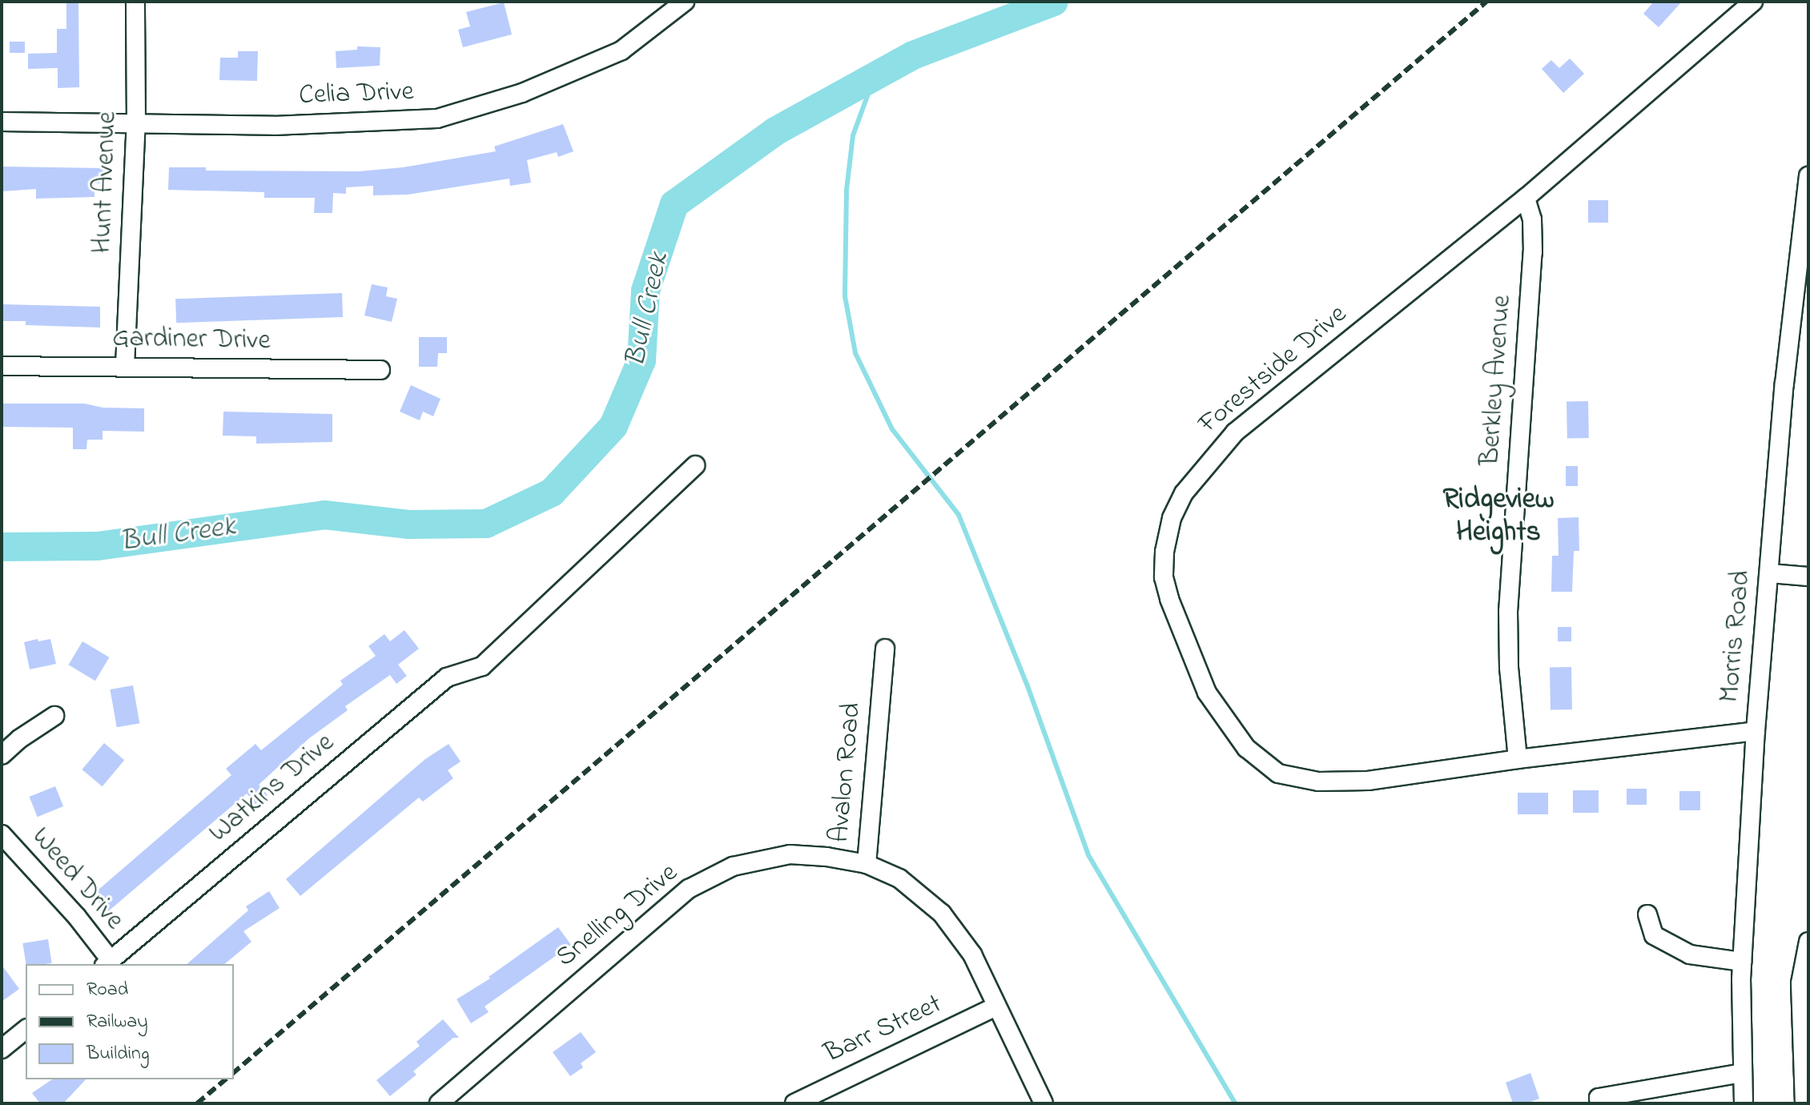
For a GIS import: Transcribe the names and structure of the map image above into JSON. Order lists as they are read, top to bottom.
{
  "streets": {
    "street": [
      "Celia Drive",
      "Hunt Avenue",
      "Gardiner Drive",
      "Forestside Drive",
      "Berkley Avenue",
      "Morris Road",
      "Avalon Road",
      "Watkins Drive",
      "Weed Drive",
      "Snelling Drive",
      "Barr Street"
    ]
  },
  "crossings": [
    ["Celia Drive", "Hunt Avenue"],
    ["Hunt Avenue", "Gardiner Drive"],
    ["Forestside Drive", "Berkley Avenue"],
    ["Forestside Drive", "Morris Road"],
    ["Avalon Road", "Snelling Drive"],
    ["Avalon Road", "Barr Street"],
    ["Watkins Drive", "Weed Drive"]
  ],
  "districts": ["Ridgeview Heights"],
  "water": ["Bull Creek"],
  "legend": ["Road", "Railway", "Building"]
}
